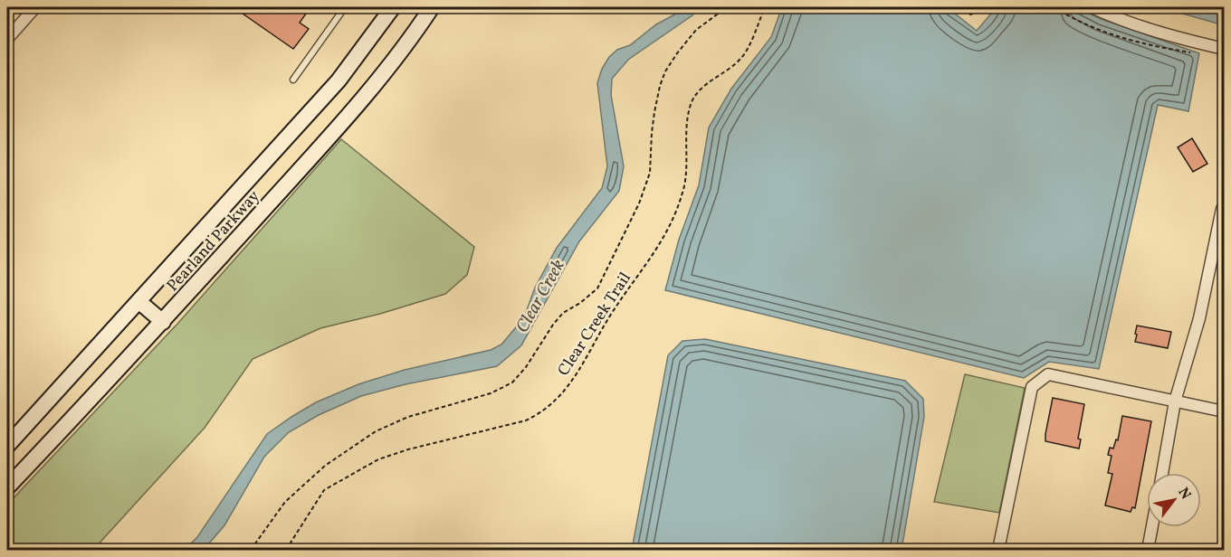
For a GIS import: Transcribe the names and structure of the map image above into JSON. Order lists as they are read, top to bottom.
{
  "streets": {
    "main road": ["Pearland Parkway"],
    "path": ["Clear Creek Trail"]
  },
  "water": ["Clear Creek"],
  "north": "top right"
}
